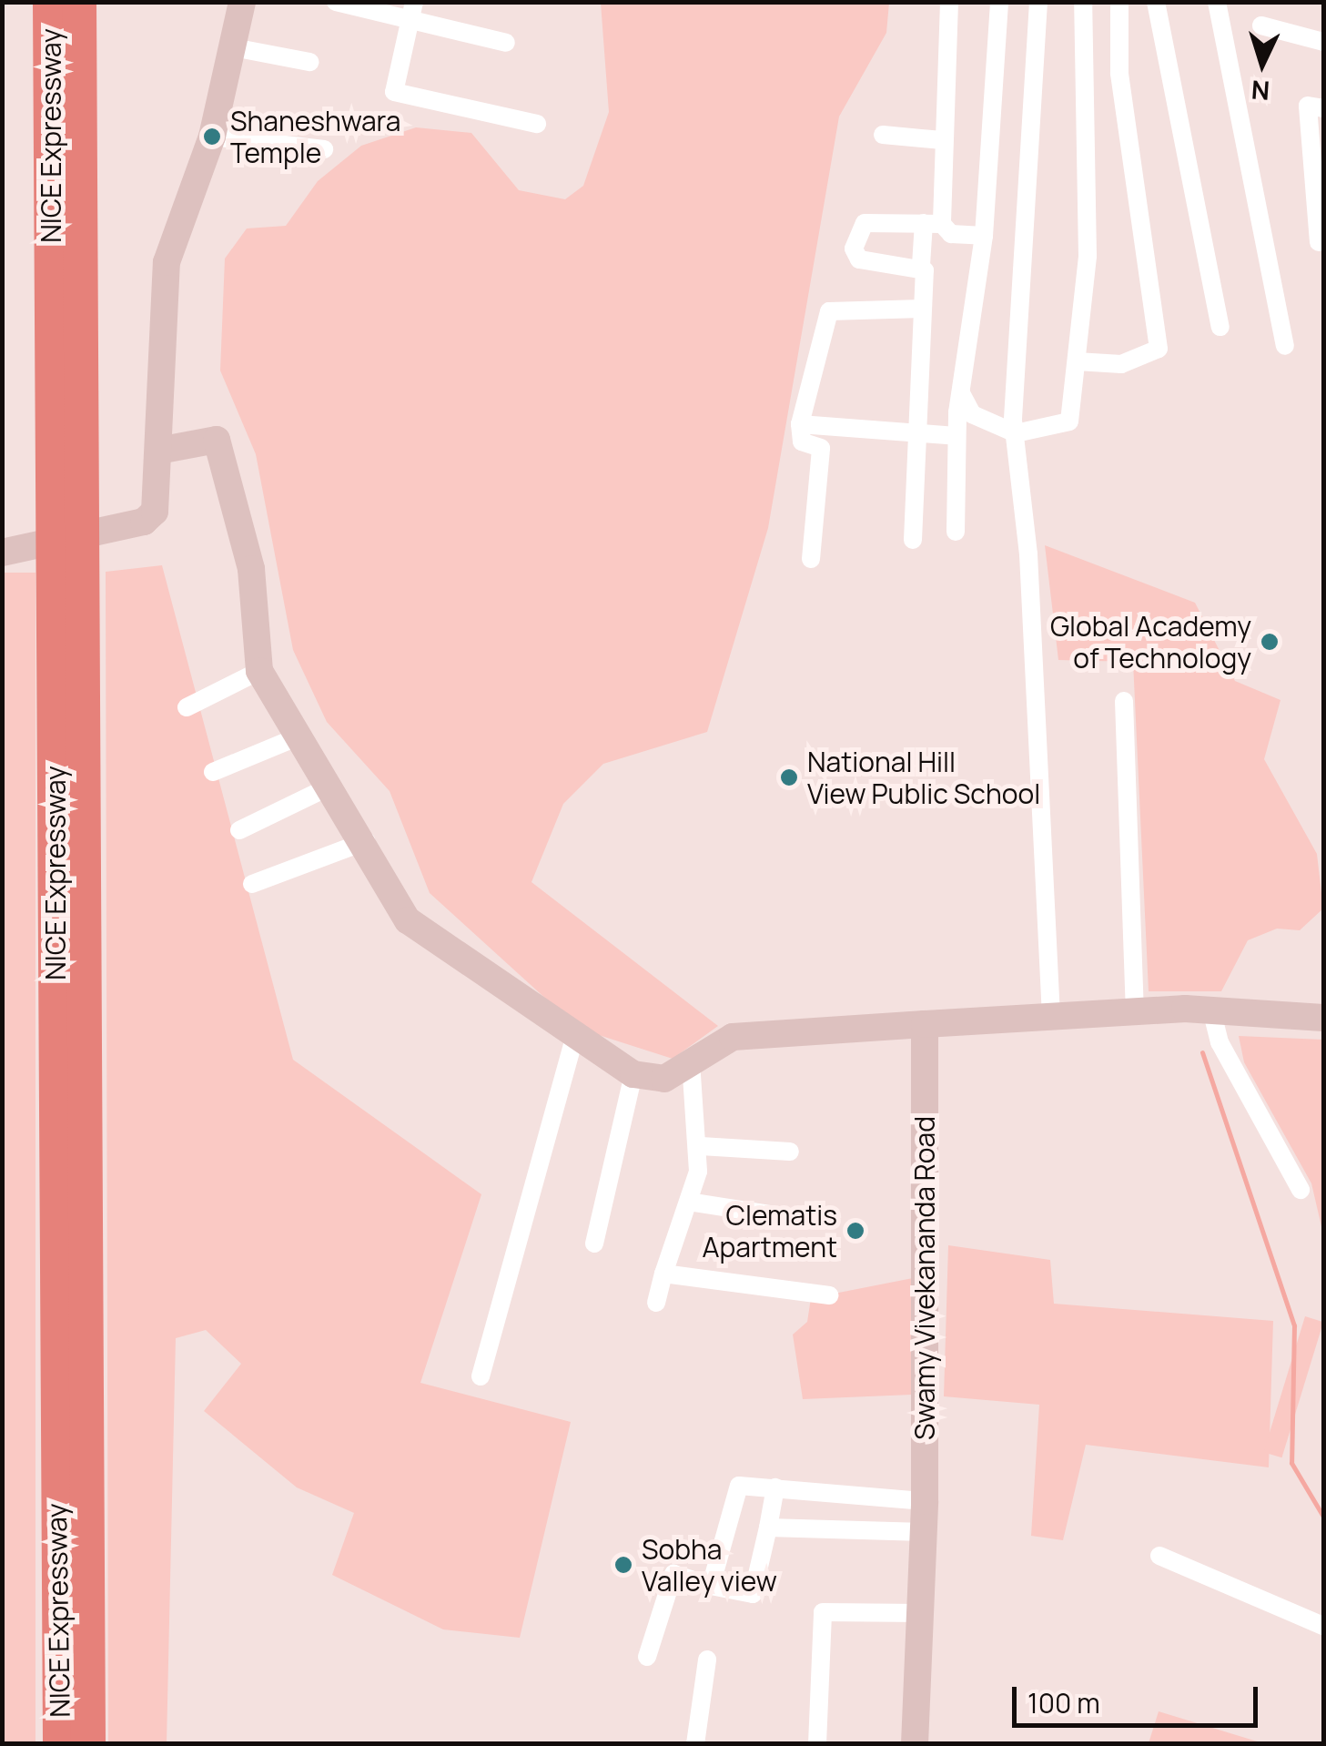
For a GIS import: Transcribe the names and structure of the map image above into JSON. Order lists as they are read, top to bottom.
{
  "streets": {
    "highway": ["NICE Expressway"],
    "street": ["Swamy Vivekananda Road"]
  },
  "places": [
    "Shaneshwara Temple",
    "Global Academy of Technology",
    "National Hill View Public School",
    "Clematis Apartment",
    "Sobha Valley view"
  ],
  "scale_bar": "100 m",
  "north": "bottom"
}
